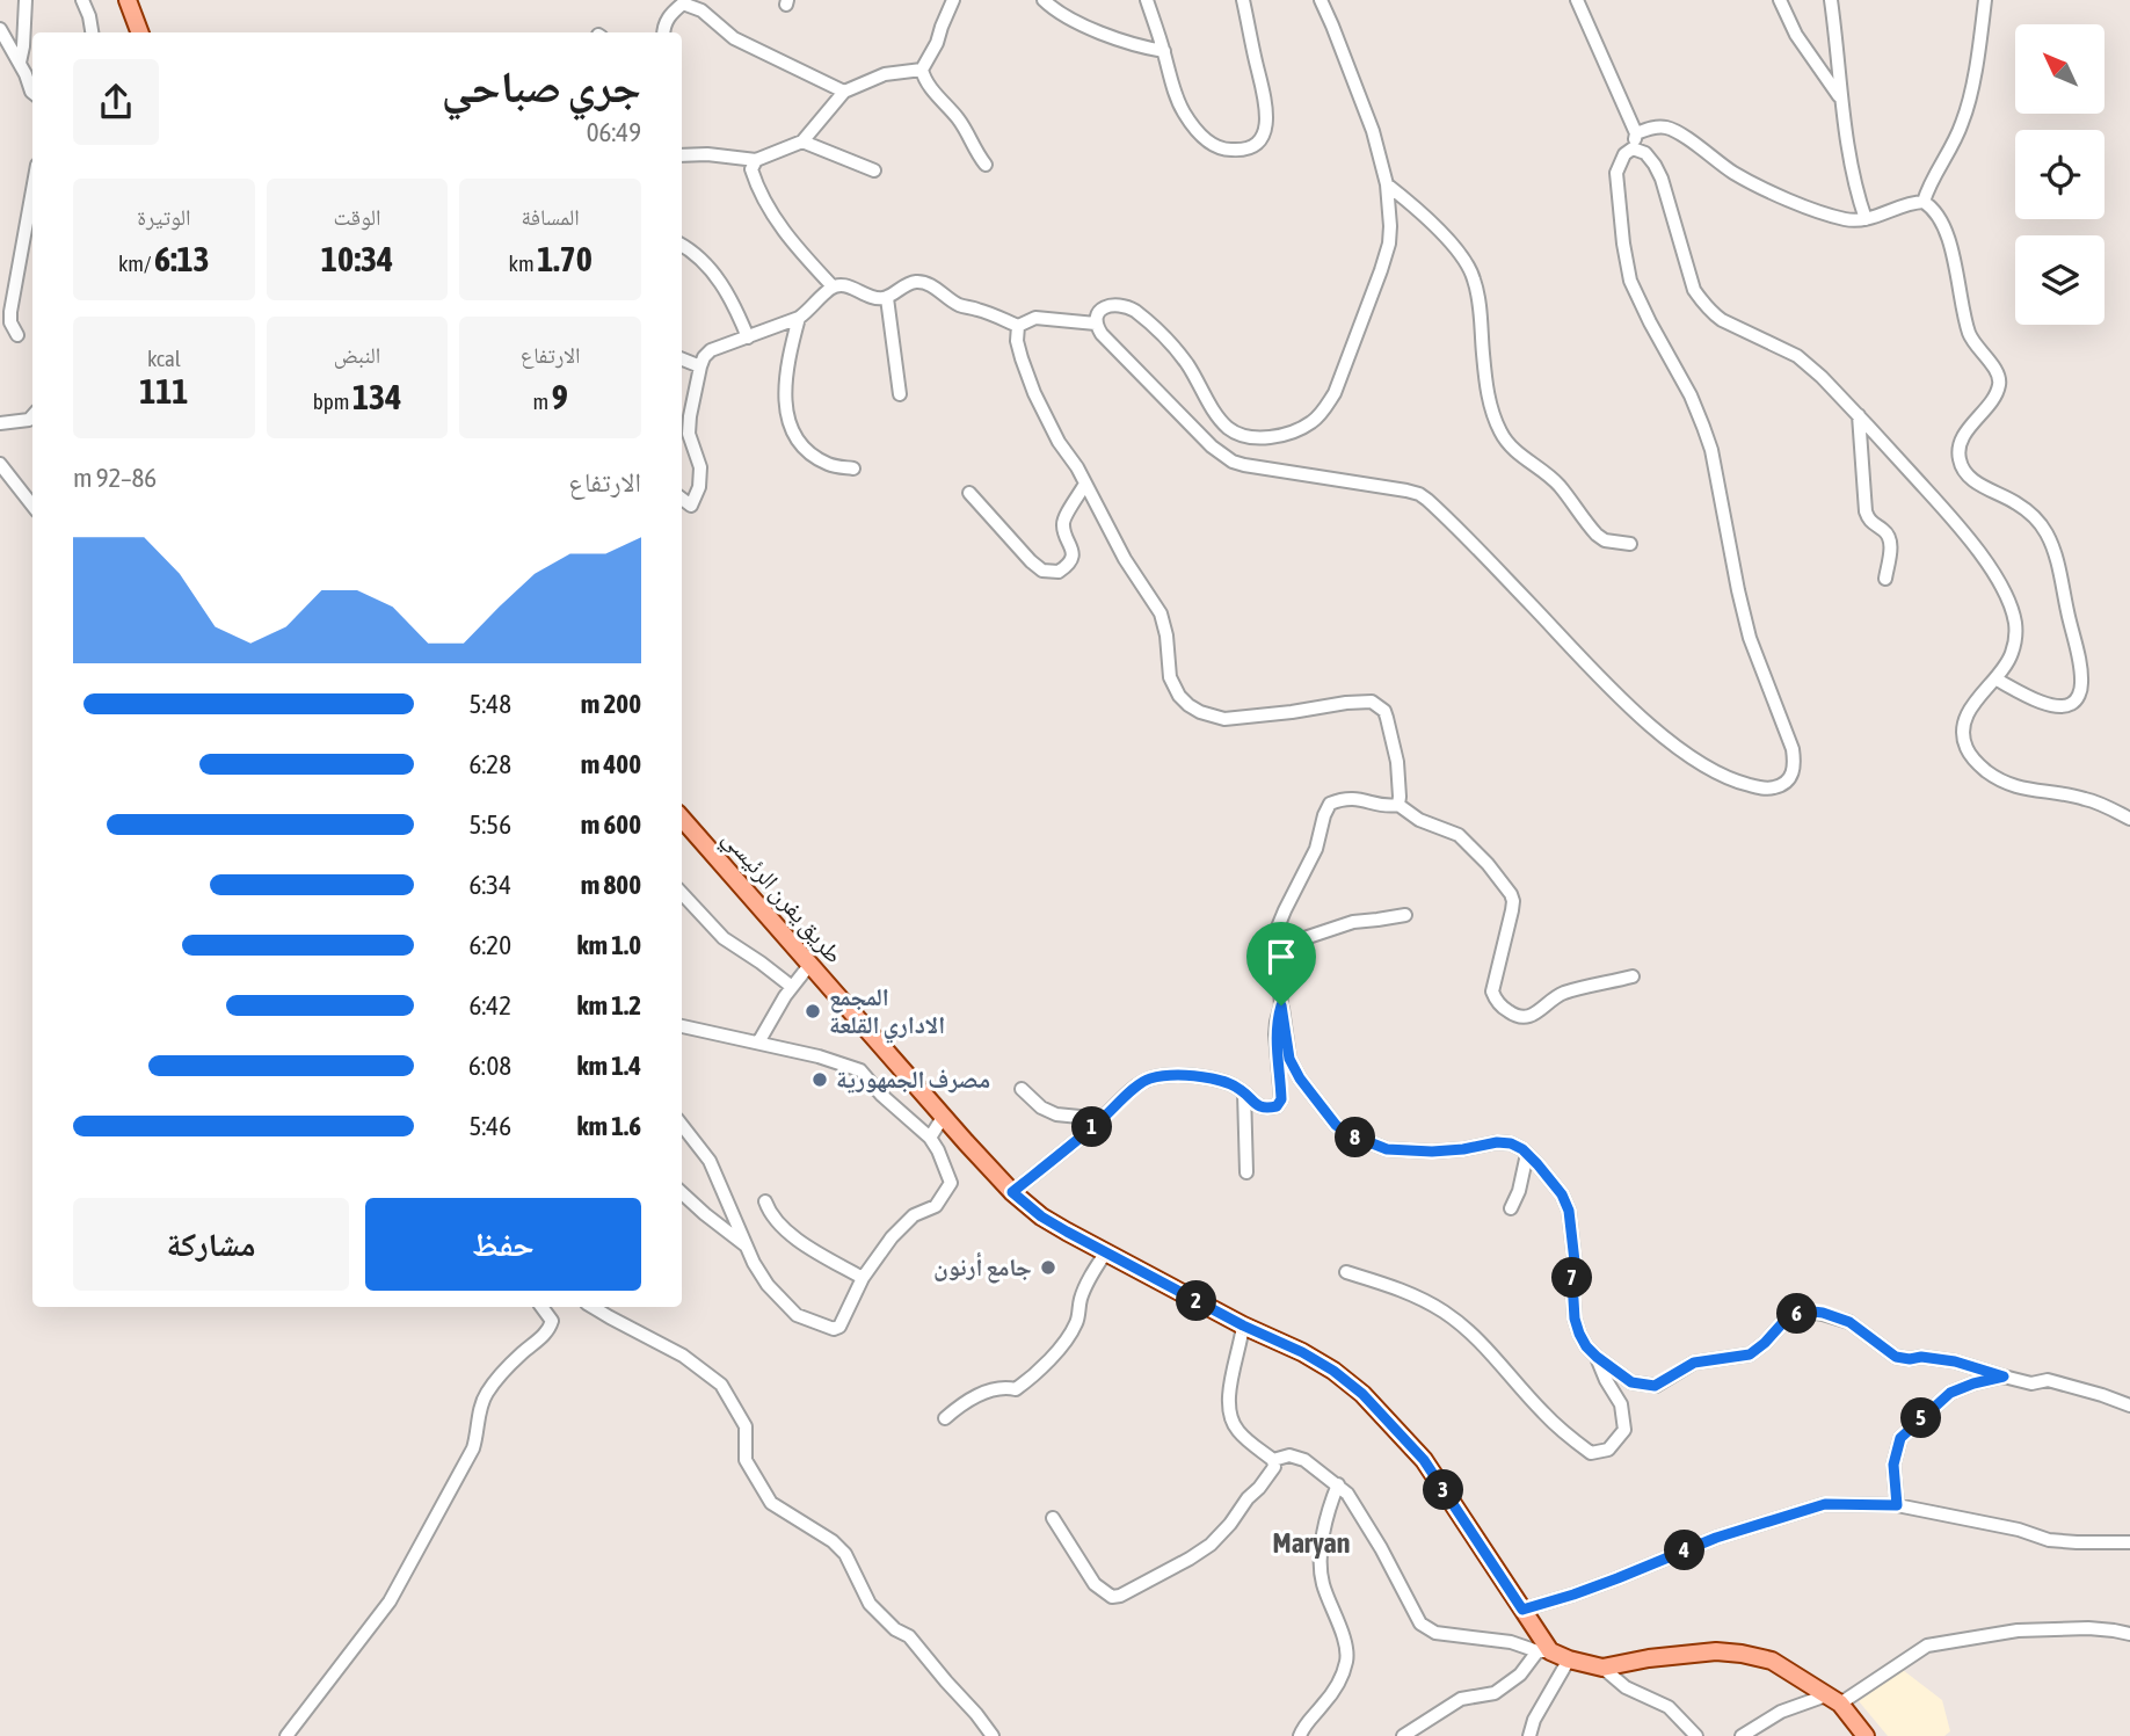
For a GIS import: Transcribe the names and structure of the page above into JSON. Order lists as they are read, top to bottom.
{
  "streets": {
    "main road": ["طريق يفرن الرئيسي"]
  },
  "districts": ["Maryan"],
  "places": ["المجمع الاداري القلعة", "مصرف الجمهورية", "جامع أرنون"],
  "north": "top left",
  "page": {
    "heading": ["جري صباحي", "06:49"],
    "stats": [
      ["المسافة", "1.70 km"],
      ["الوقت", "10:34"],
      ["الوتيرة", "6:13 /km"],
      ["الارتفاع", "9 m"],
      ["النبض", "134 bpm"],
      ["kcal", "111"]
    ],
    "chart": ["الارتفاع", "86–92 m"],
    "list": [
      {
        "name": "200 m",
        "note": "5:48"
      },
      {
        "name": "400 m",
        "note": "6:28"
      },
      {
        "name": "600 m",
        "note": "5:56"
      },
      {
        "name": "800 m",
        "note": "6:34"
      },
      {
        "name": "1.0 km",
        "note": "6:20"
      },
      {
        "name": "1.2 km",
        "note": "6:42"
      },
      {
        "name": "1.4 km",
        "note": "6:08"
      },
      {
        "name": "1.6 km",
        "note": "5:46"
      }
    ],
    "pins": [
      "1",
      "8",
      "7",
      "2",
      "6",
      "5",
      "3",
      "4"
    ],
    "buttons": ["حفظ", "مشاركة"]
  }
}
